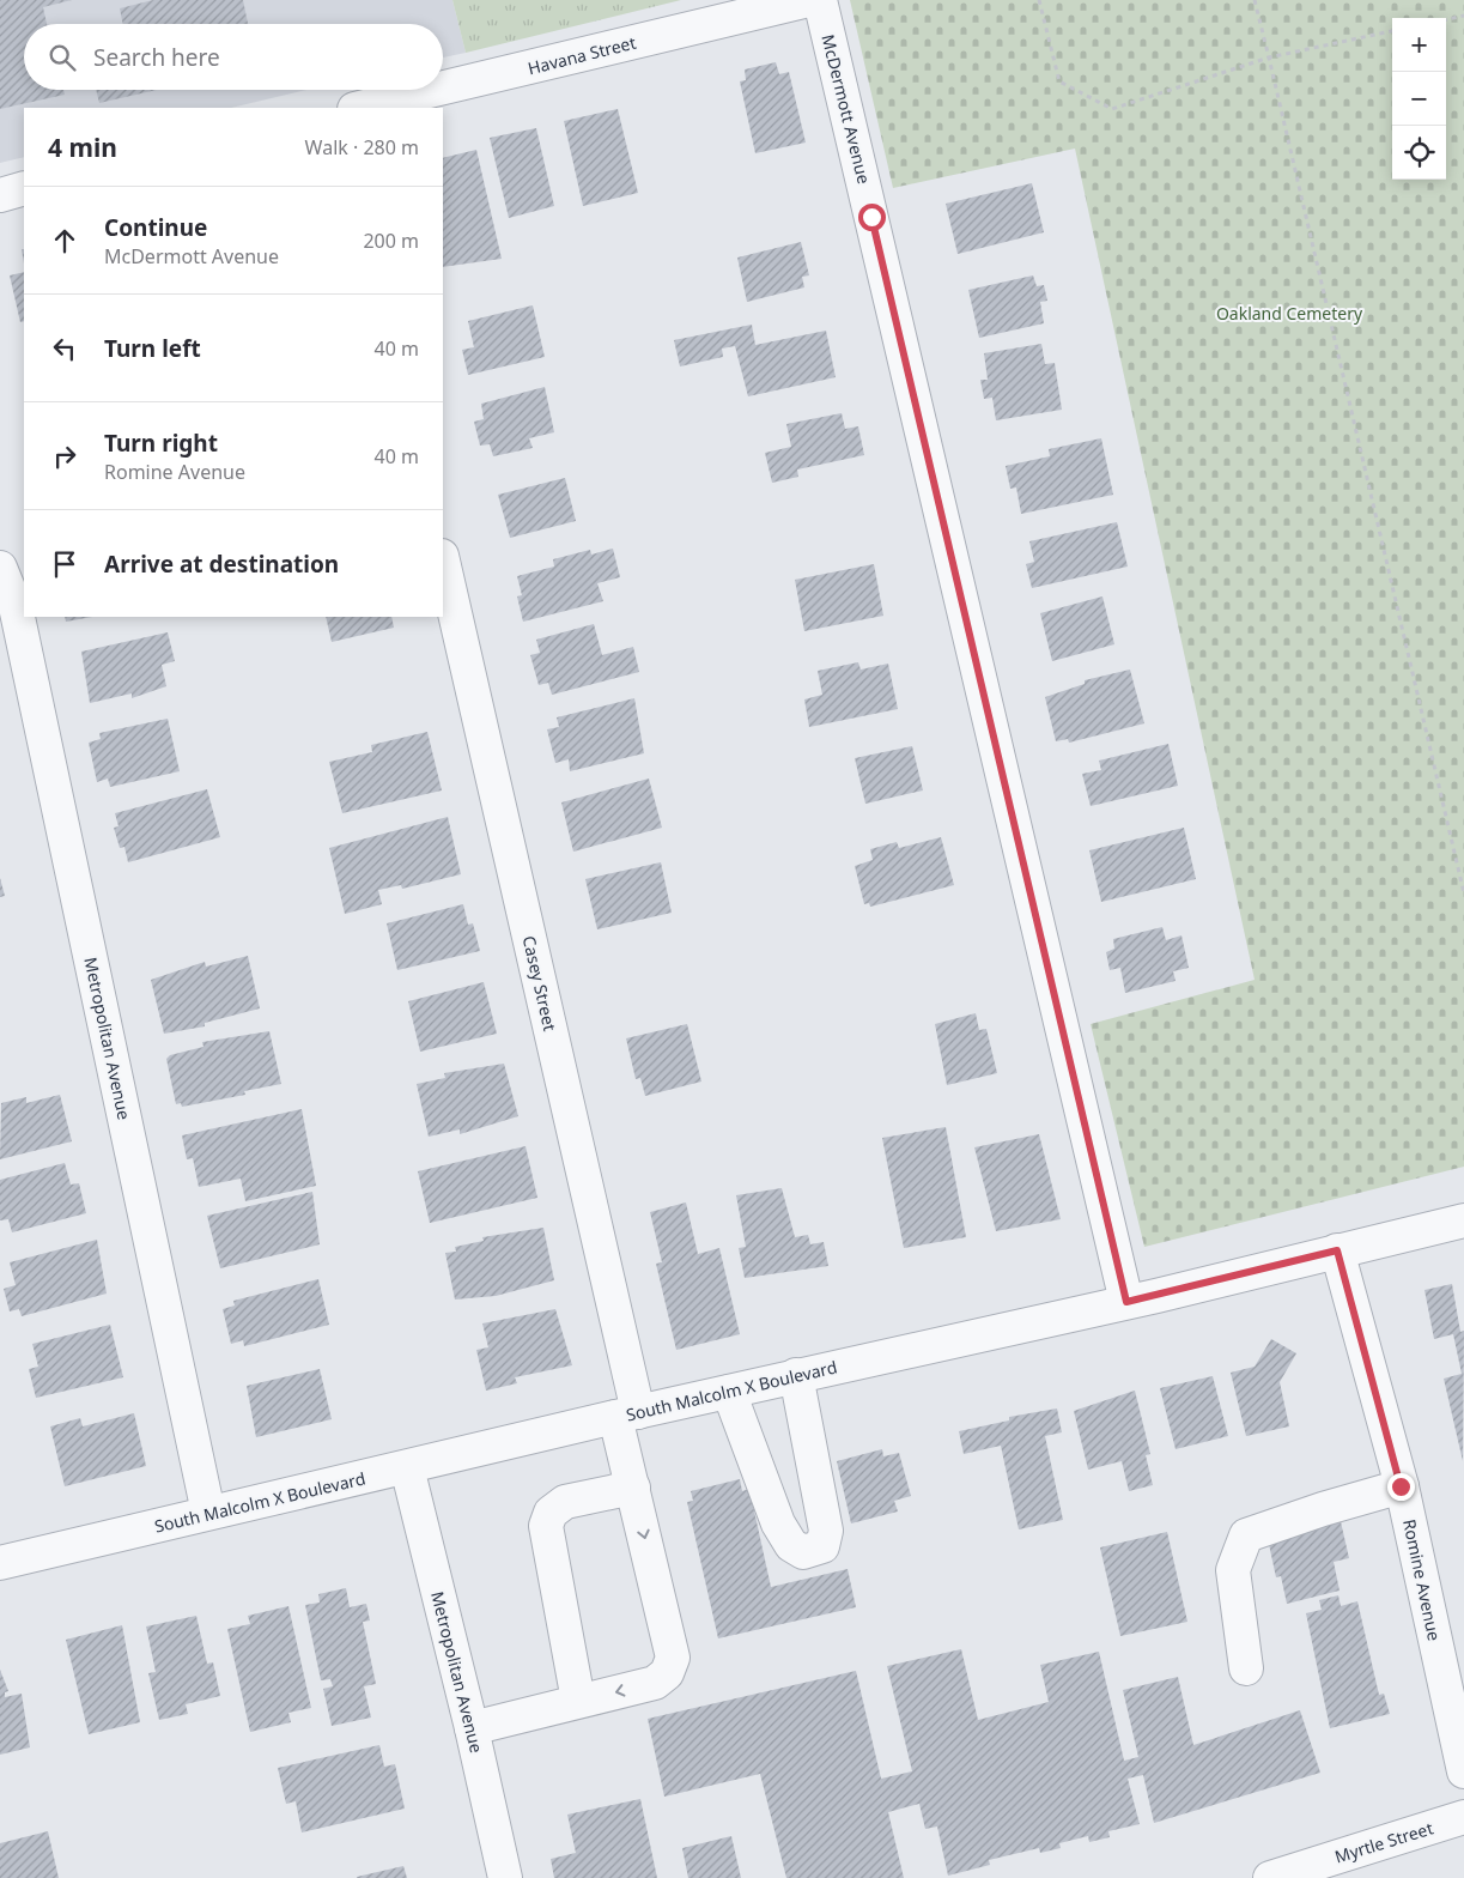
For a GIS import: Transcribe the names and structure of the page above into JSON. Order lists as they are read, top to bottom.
{
  "streets": {
    "street": [
      "Havana Street",
      "McDermott Avenue",
      "Casey Street",
      "Metropolitan Avenue",
      "South Malcolm X Boulevard",
      "Romine Avenue",
      "Myrtle Street"
    ]
  },
  "crossings": [
    ["McDermott Avenue", "South Malcolm X Boulevard"],
    ["Casey Street", "Metropolitan Avenue"],
    ["Casey Street", "South Malcolm X Boulevard"],
    ["Metropolitan Avenue", "South Malcolm X Boulevard"],
    ["South Malcolm X Boulevard", "Romine Avenue"]
  ],
  "parks": ["Oakland Cemetery"],
  "page": {
    "map_buttons": ["+", "−"],
    "search": "Search here",
    "heading": ["4 min", "Walk · 280 m"],
    "list": [
      ["Continue", "McDermott Avenue", "200 m"],
      ["Turn left", "40 m"],
      ["Turn right", "Romine Avenue", "40 m"],
      "Arrive at destination"
    ]
  }
}
